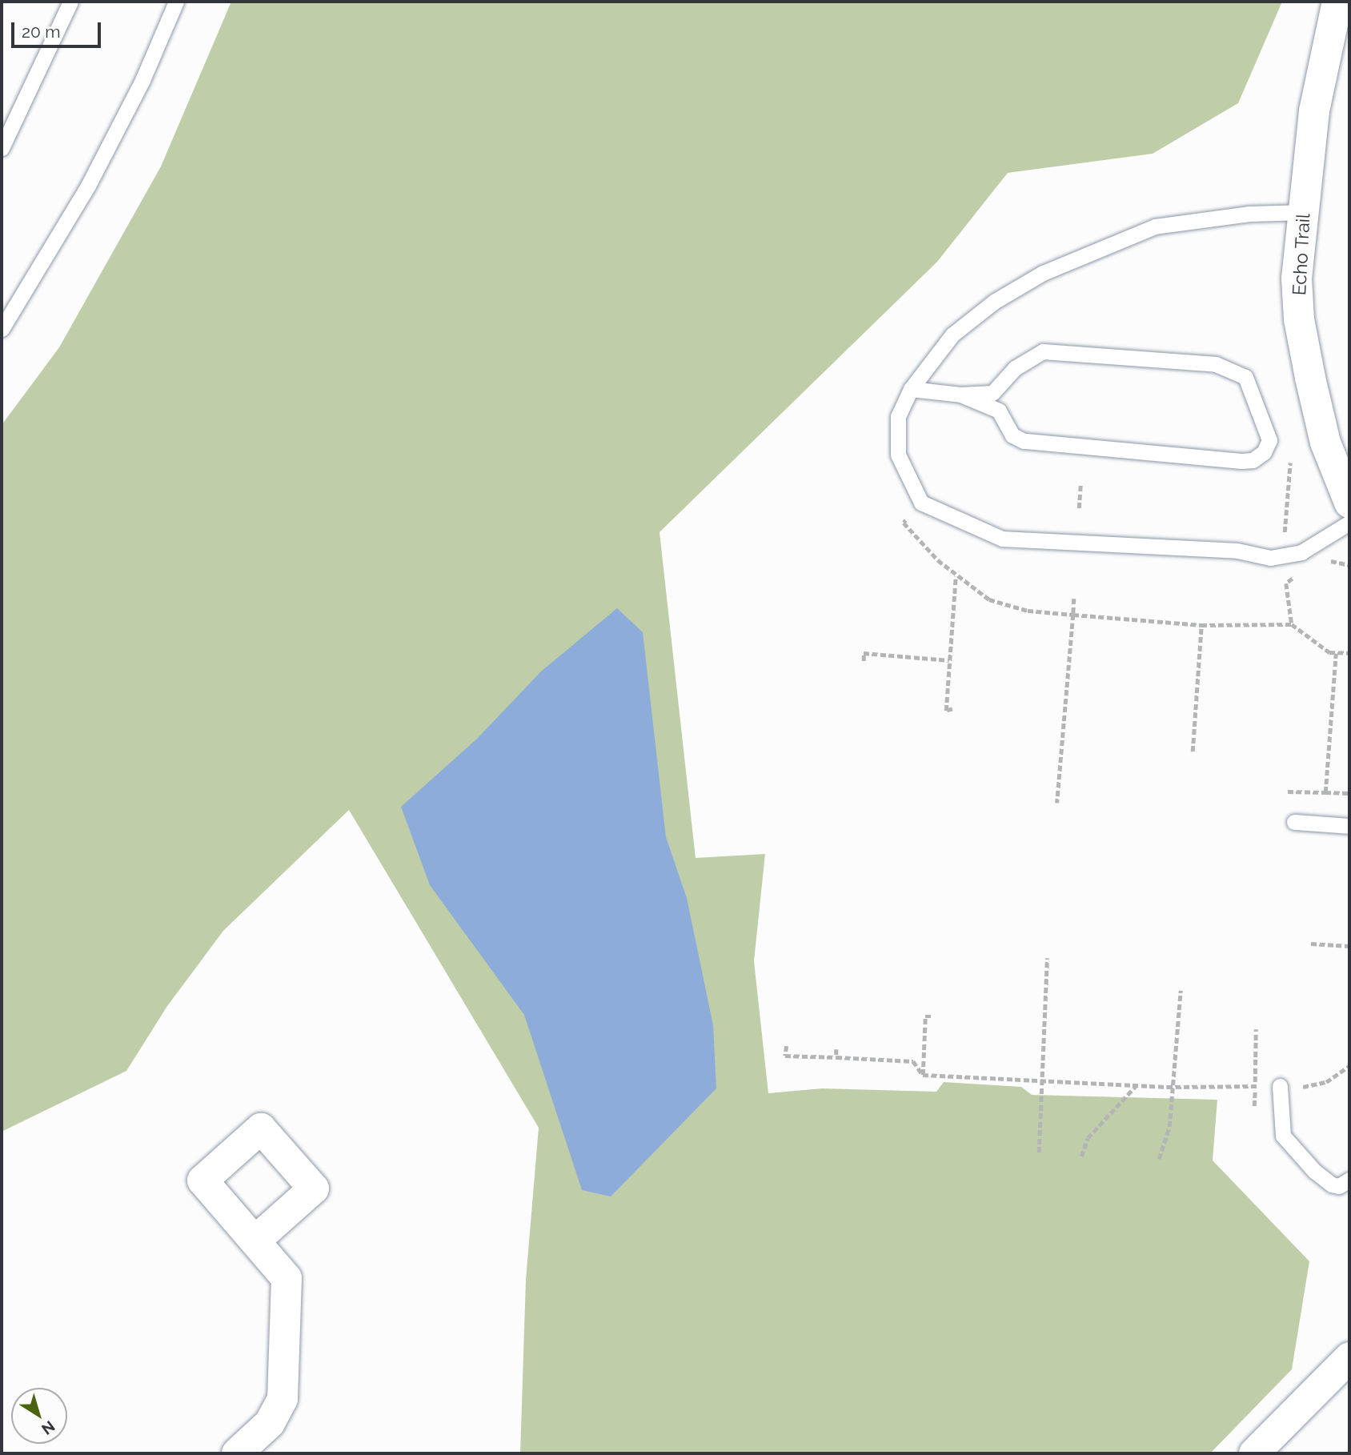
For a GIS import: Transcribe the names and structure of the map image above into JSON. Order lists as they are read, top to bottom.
{
  "streets": {
    "street": ["Echo Trail"]
  },
  "scale_bar": "20 m",
  "north": "bottom right"
}
